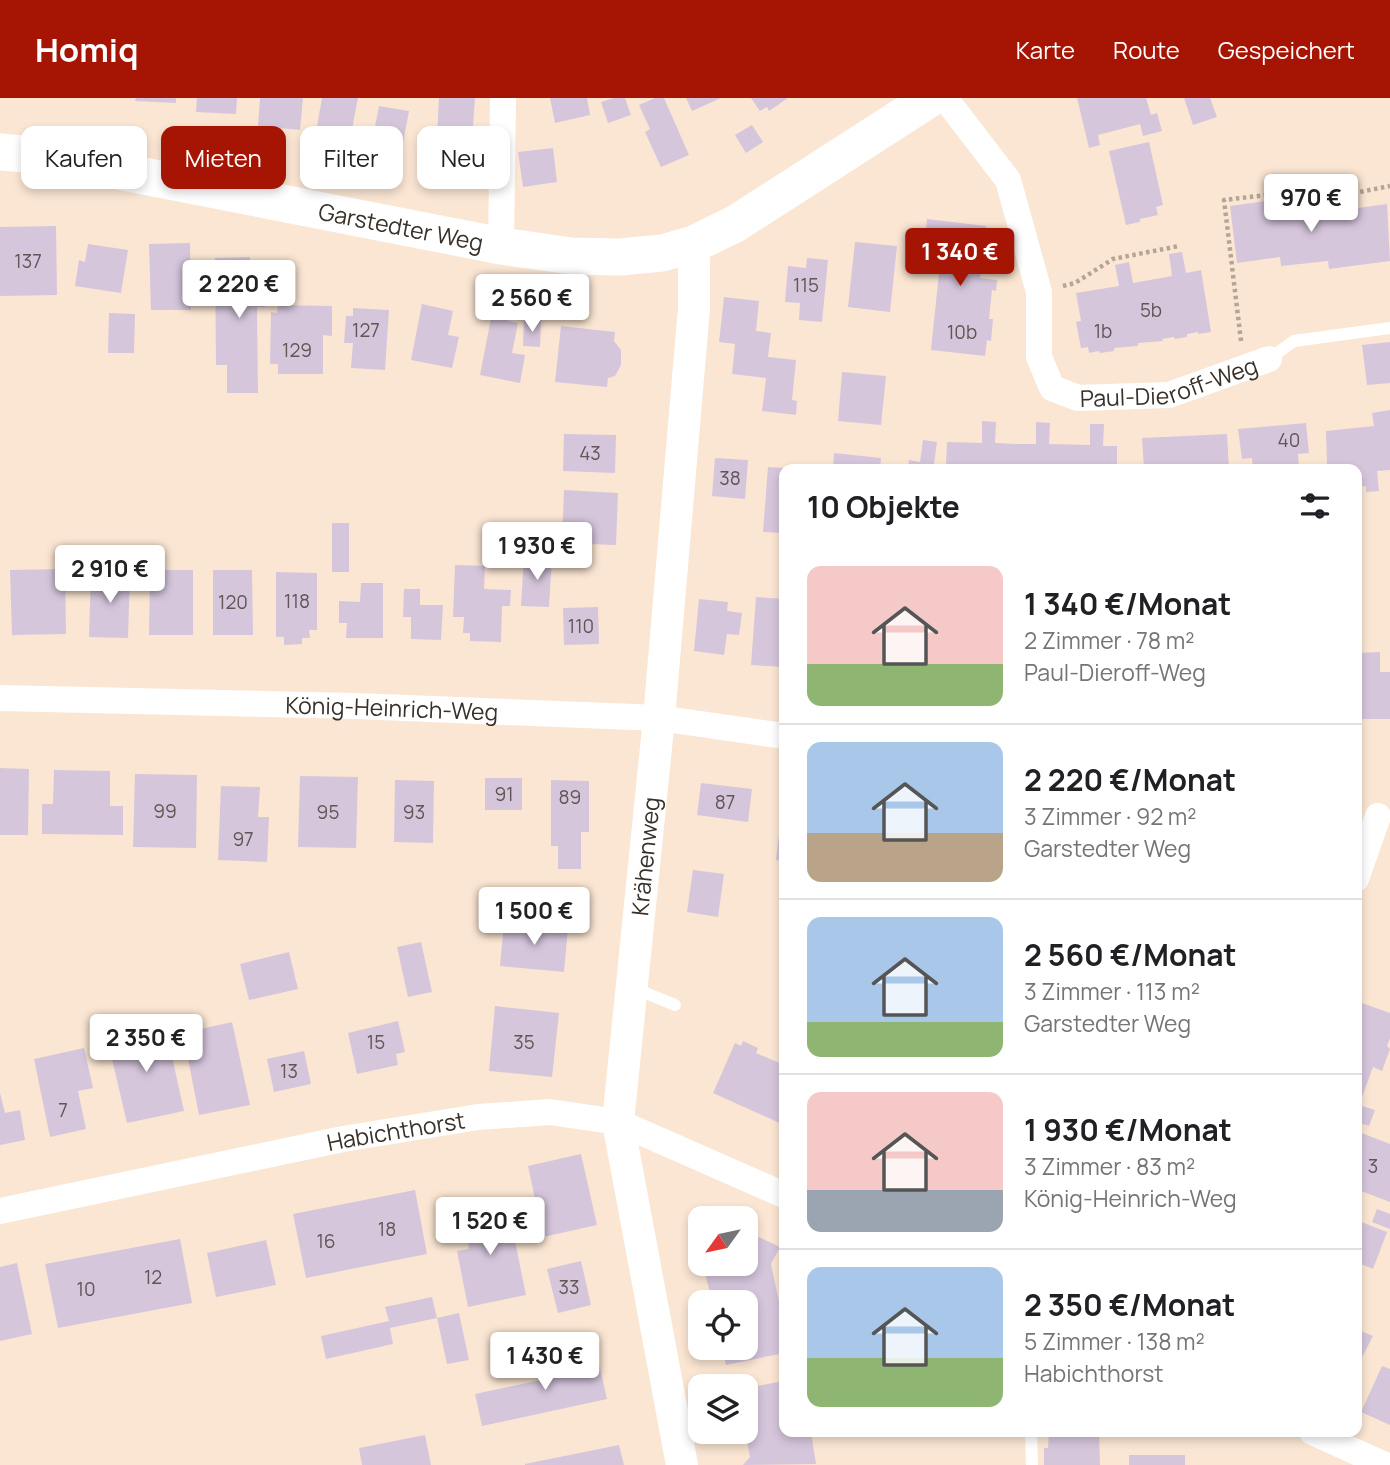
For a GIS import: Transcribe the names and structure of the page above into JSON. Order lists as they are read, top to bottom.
{
  "streets": {
    "main road": ["Garstedter Weg"],
    "street": [
      "Paul-Dieroff-Weg",
      "König-Heinrich-Weg",
      "Krähenweg",
      "Habichthorst"
    ]
  },
  "crossings": [
    ["Garstedter Weg", "Krähenweg"],
    ["König-Heinrich-Weg", "Krähenweg"],
    ["Krähenweg", "Habichthorst"]
  ],
  "house_numbers": [
    "137",
    "115",
    "5b",
    "127",
    "1b",
    "10b",
    "129",
    "40",
    "43",
    "38",
    "118",
    "120",
    "110",
    "91",
    "89",
    "87",
    "99",
    "95",
    "93",
    "97",
    "15",
    "35",
    "13",
    "7",
    "3",
    "18",
    "16",
    "12",
    "33",
    "10"
  ],
  "north": "bottom left",
  "page": {
    "header": "Homiq",
    "nav": ["Karte", "Route", "Gespeichert"],
    "chip": [
      "Kaufen",
      "Mieten",
      "Filter",
      "Neu"
    ],
    "price": [
      "970 €",
      "1 340 €",
      "2 220 €",
      "2 560 €",
      "1 930 €",
      "2 910 €",
      "1 500 €",
      "2 350 €",
      "1 520 €",
      "1 430 €"
    ],
    "heading": "10 Objekte",
    "list": [
      {
        "name": "1 340 €/Monat",
        "note": "2 Zimmer · 78 m² · Paul-Dieroff-Weg"
      },
      {
        "name": "2 220 €/Monat",
        "note": "3 Zimmer · 92 m² · Garstedter Weg"
      },
      {
        "name": "2 560 €/Monat",
        "note": "3 Zimmer · 113 m² · Garstedter Weg"
      },
      {
        "name": "1 930 €/Monat",
        "note": "3 Zimmer · 83 m² · König-Heinrich-Weg"
      },
      {
        "name": "2 350 €/Monat",
        "note": "5 Zimmer · 138 m² · Habichthorst"
      }
    ]
  }
}
